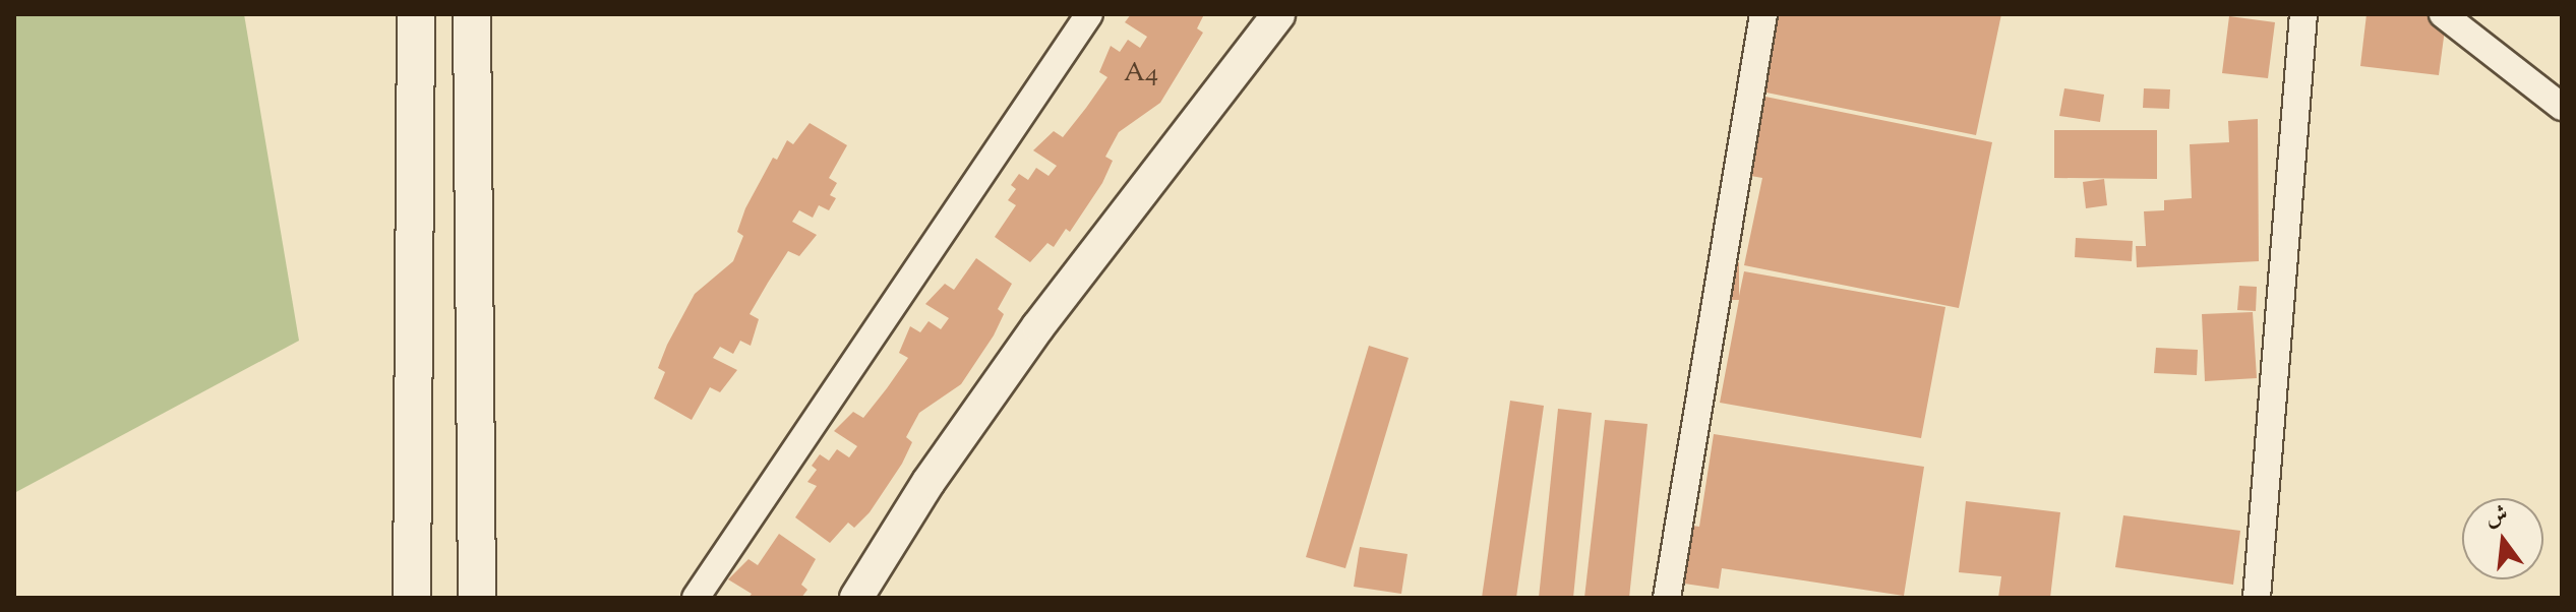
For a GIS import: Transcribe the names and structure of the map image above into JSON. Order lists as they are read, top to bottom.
{
  "house_numbers": ["A4"],
  "north": "top"
}
